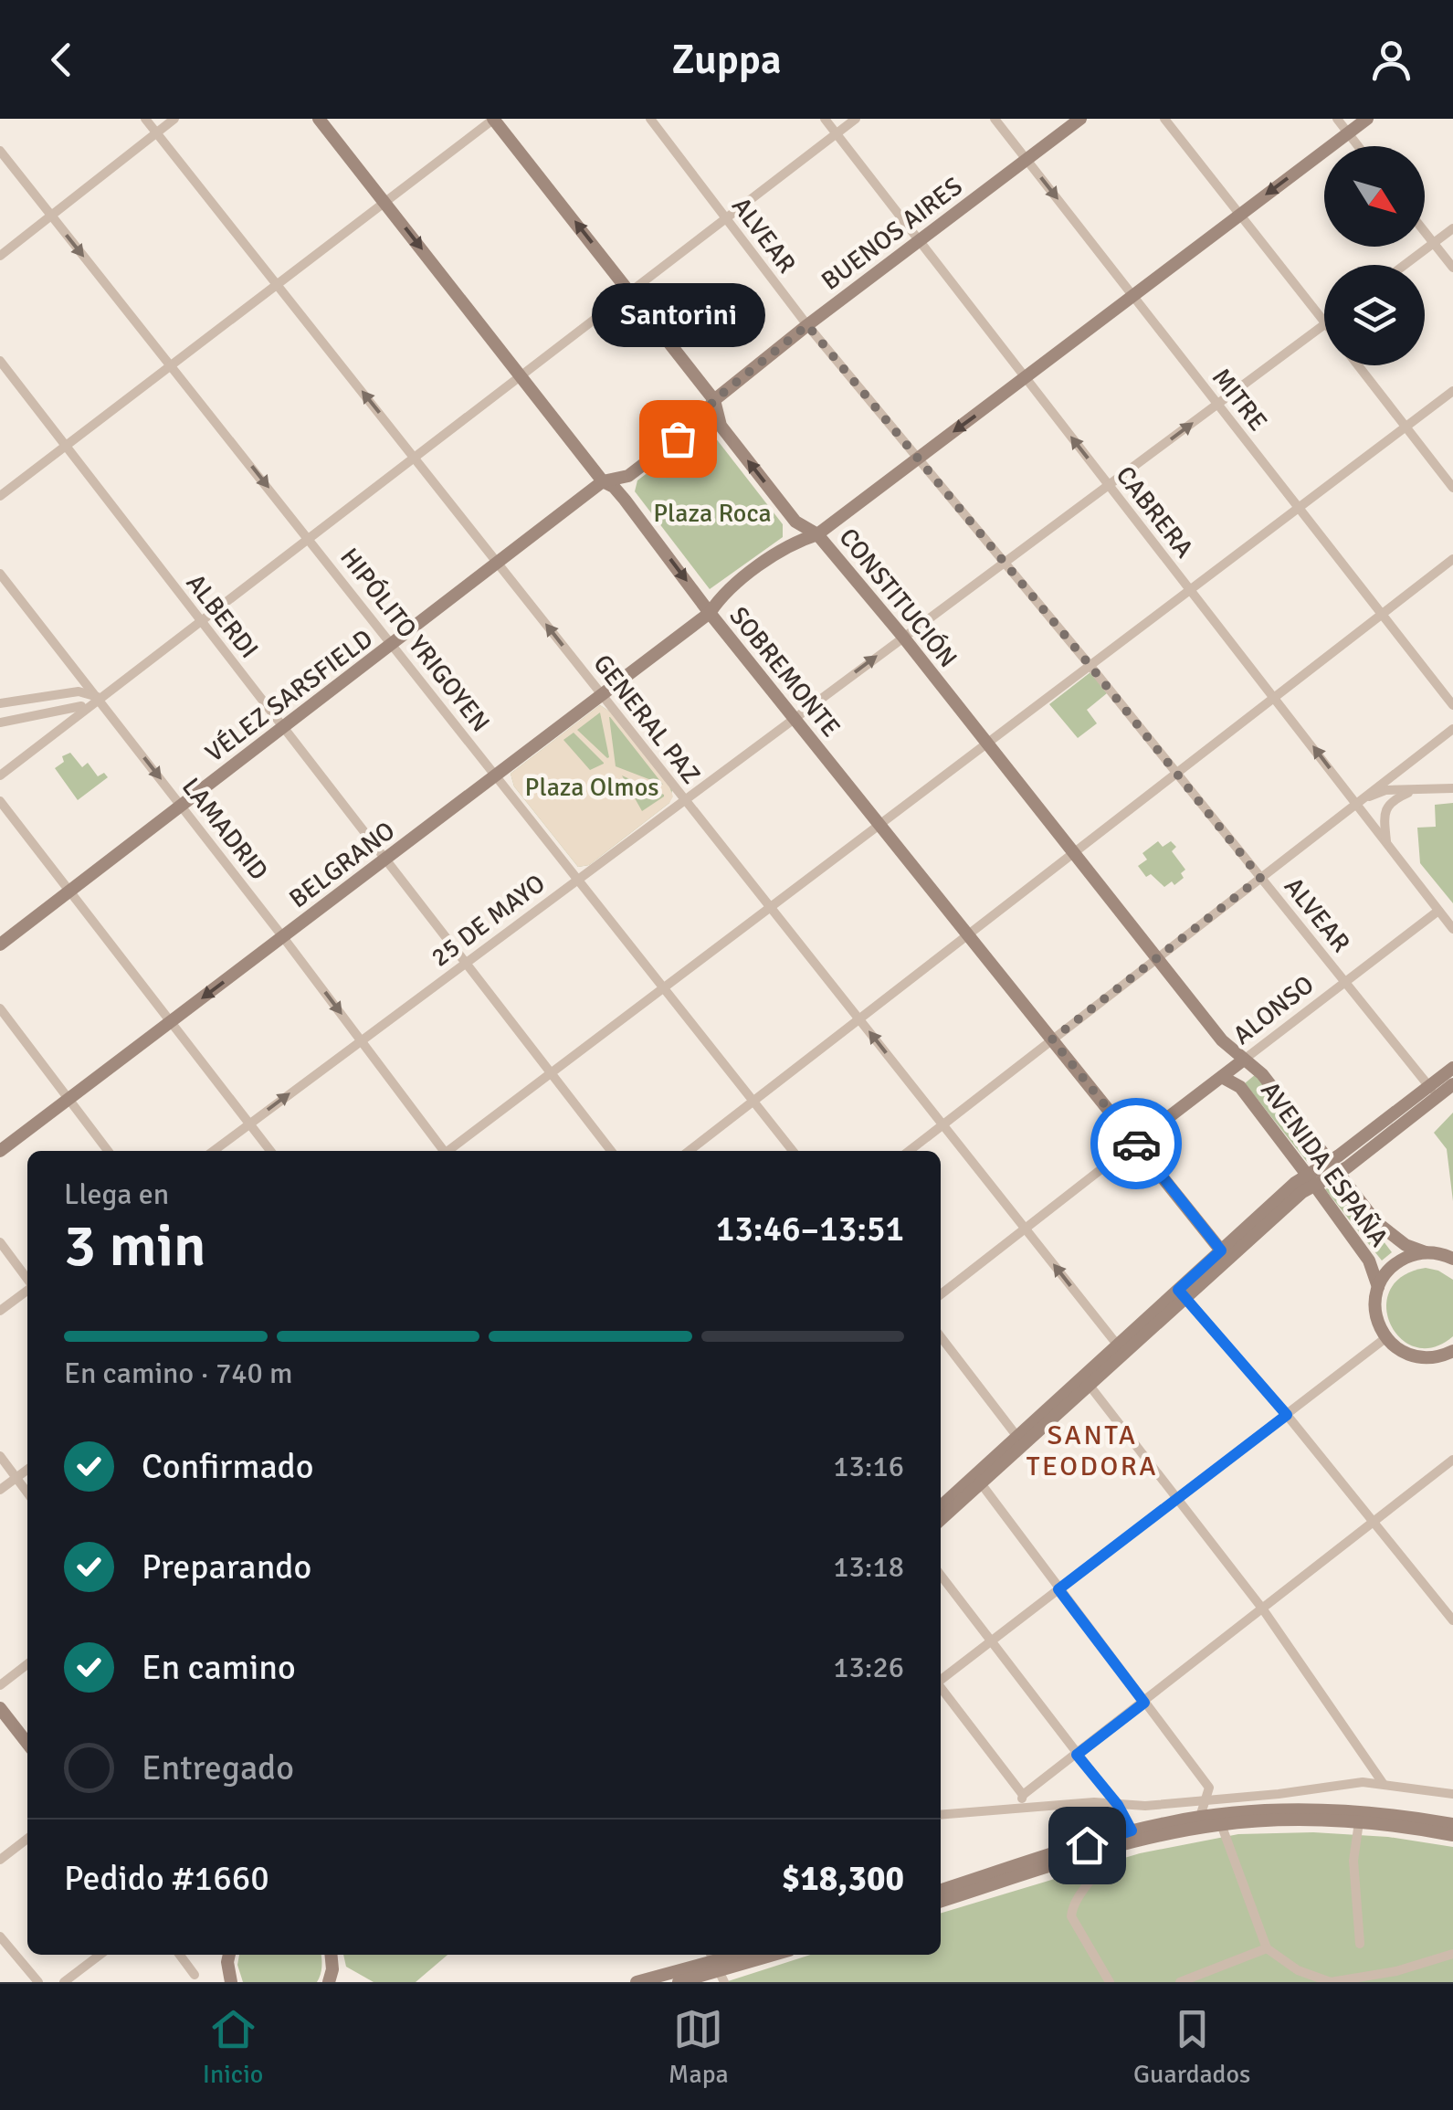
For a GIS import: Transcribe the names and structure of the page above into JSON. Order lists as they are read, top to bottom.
{
  "streets": {
    "main road": [
      "BUENOS AIRES",
      "CONSTITUCIÓN",
      "SOBREMONTE",
      "VÉLEZ SARSFIELD",
      "BELGRANO",
      "ALONSO",
      "AVENIDA ESPAÑA"
    ],
    "street": [
      "ALVEAR",
      "MITRE",
      "CABRERA",
      "ALBERDI",
      "HIPÓLITO YRIGOYEN",
      "GENERAL PAZ",
      "LAMADRID",
      "25 DE MAYO"
    ]
  },
  "crossings": [
    ["BUENOS AIRES", "ALVEAR"],
    ["BUENOS AIRES", "MITRE"],
    ["BUENOS AIRES", "CABRERA"],
    ["BUENOS AIRES", "CONSTITUCIÓN"],
    ["BUENOS AIRES", "SOBREMONTE"],
    ["BUENOS AIRES", "VÉLEZ SARSFIELD"],
    ["ALVEAR", "BELGRANO"],
    ["ALVEAR", "25 DE MAYO"],
    ["ALVEAR", "ALONSO"],
    ["MITRE", "BELGRANO"],
    ["MITRE", "25 DE MAYO"],
    ["CABRERA", "BELGRANO"],
    ["CABRERA", "25 DE MAYO"],
    ["CABRERA", "ALONSO"],
    ["CONSTITUCIÓN", "BELGRANO"],
    ["CONSTITUCIÓN", "25 DE MAYO"],
    ["CONSTITUCIÓN", "ALONSO"],
    ["CONSTITUCIÓN", "AVENIDA ESPAÑA"],
    ["ALBERDI", "VÉLEZ SARSFIELD"],
    ["ALBERDI", "BELGRANO"],
    ["ALBERDI", "25 DE MAYO"],
    ["HIPÓLITO YRIGOYEN", "VÉLEZ SARSFIELD"],
    ["HIPÓLITO YRIGOYEN", "BELGRANO"],
    ["HIPÓLITO YRIGOYEN", "25 DE MAYO"],
    ["SOBREMONTE", "VÉLEZ SARSFIELD"],
    ["SOBREMONTE", "BELGRANO"],
    ["SOBREMONTE", "25 DE MAYO"],
    ["SOBREMONTE", "ALONSO"],
    ["VÉLEZ SARSFIELD", "GENERAL PAZ"],
    ["VÉLEZ SARSFIELD", "LAMADRID"],
    ["GENERAL PAZ", "BELGRANO"],
    ["GENERAL PAZ", "25 DE MAYO"],
    ["LAMADRID", "BELGRANO"],
    ["LAMADRID", "25 DE MAYO"],
    ["ALONSO", "AVENIDA ESPAÑA"]
  ],
  "one_way": ["GENERAL PAZ", "LAMADRID"],
  "districts": ["SANTA TEODORA"],
  "parks": ["Plaza Roca", "Plaza Olmos"],
  "places": ["Santorini"],
  "north": "bottom right",
  "page": {
    "header": "Zuppa",
    "bubble": "Santorini",
    "heading": ["3 min", "Llega en", "13:46–13:51"],
    "panel": ["Pedido #1660", "$18,300"],
    "bar": "En camino · 740 m",
    "list": [
      ["Confirmado", "13:16"],
      ["Preparando", "13:18"],
      ["En camino", "13:26"],
      "Entregado"
    ],
    "tabs": ["Inicio", "Mapa", "Guardados"]
  }
}
